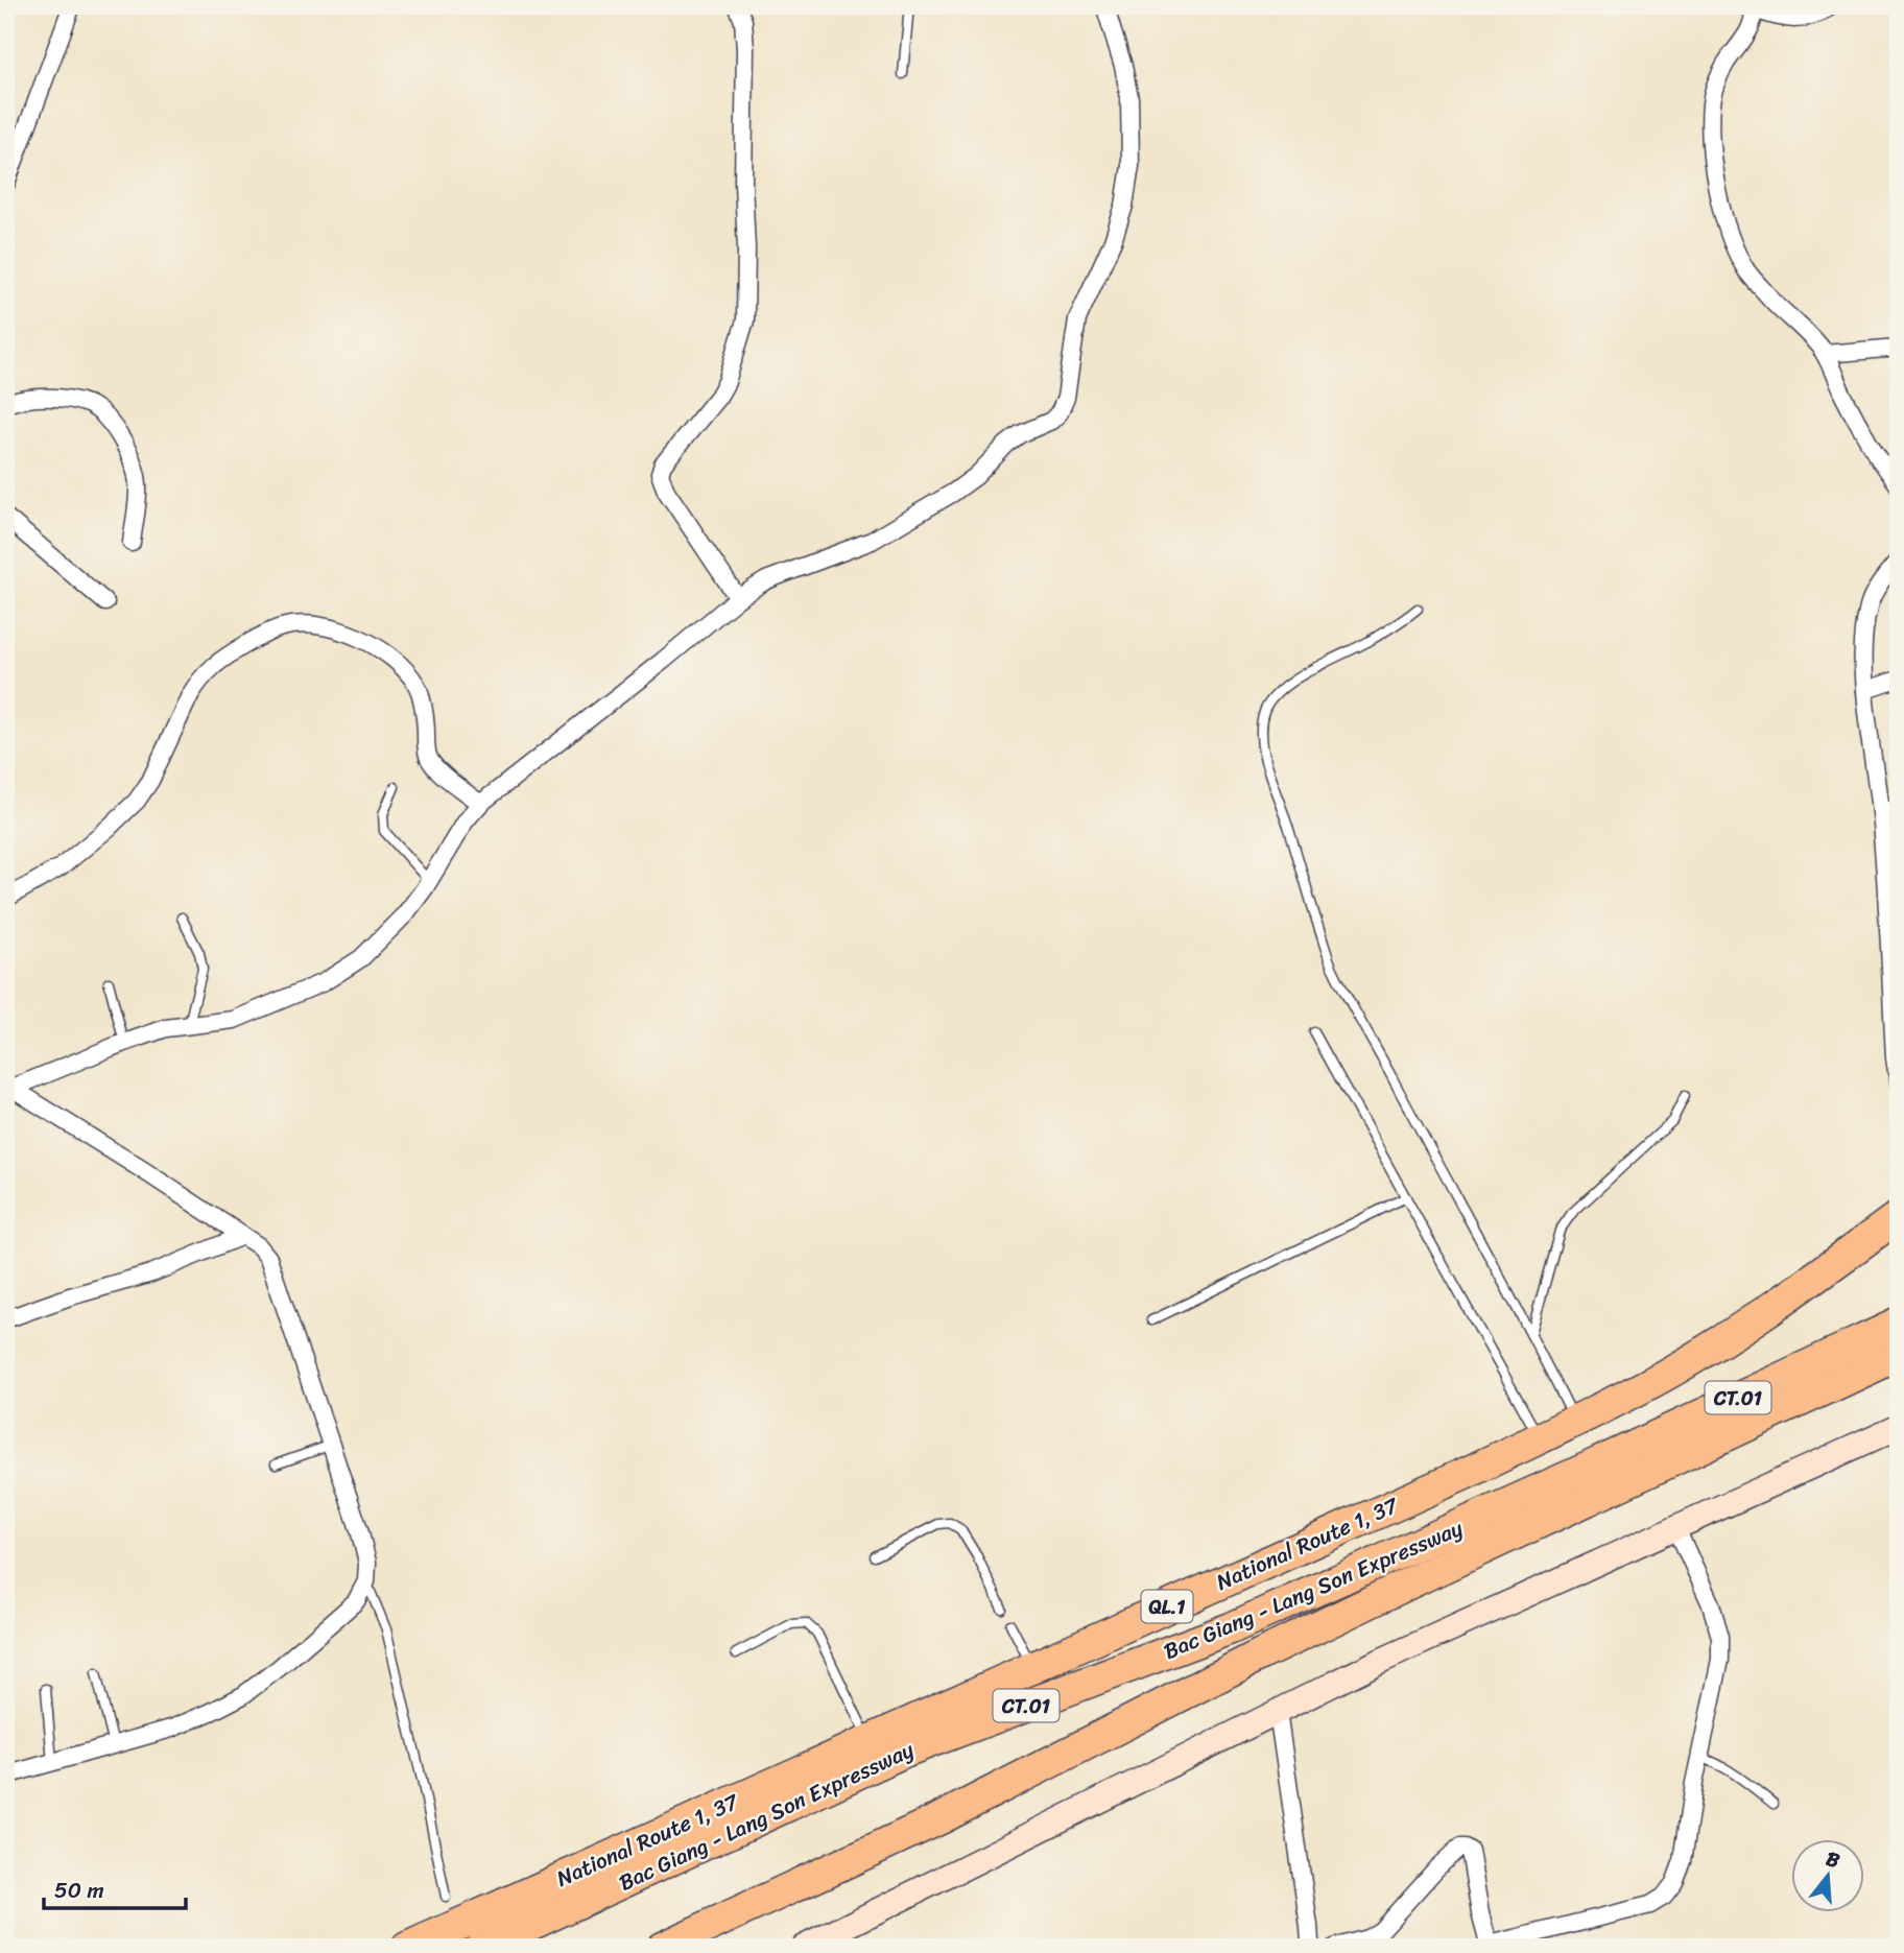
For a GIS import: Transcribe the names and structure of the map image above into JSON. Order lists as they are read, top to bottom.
{
  "streets": {
    "highway": [
      "CT.01",
      "National Route 1, 37",
      "Bac Giang - Lang Son Expressway",
      "QL.1"
    ]
  },
  "scale_bar": "50 m",
  "north": "top"
}
